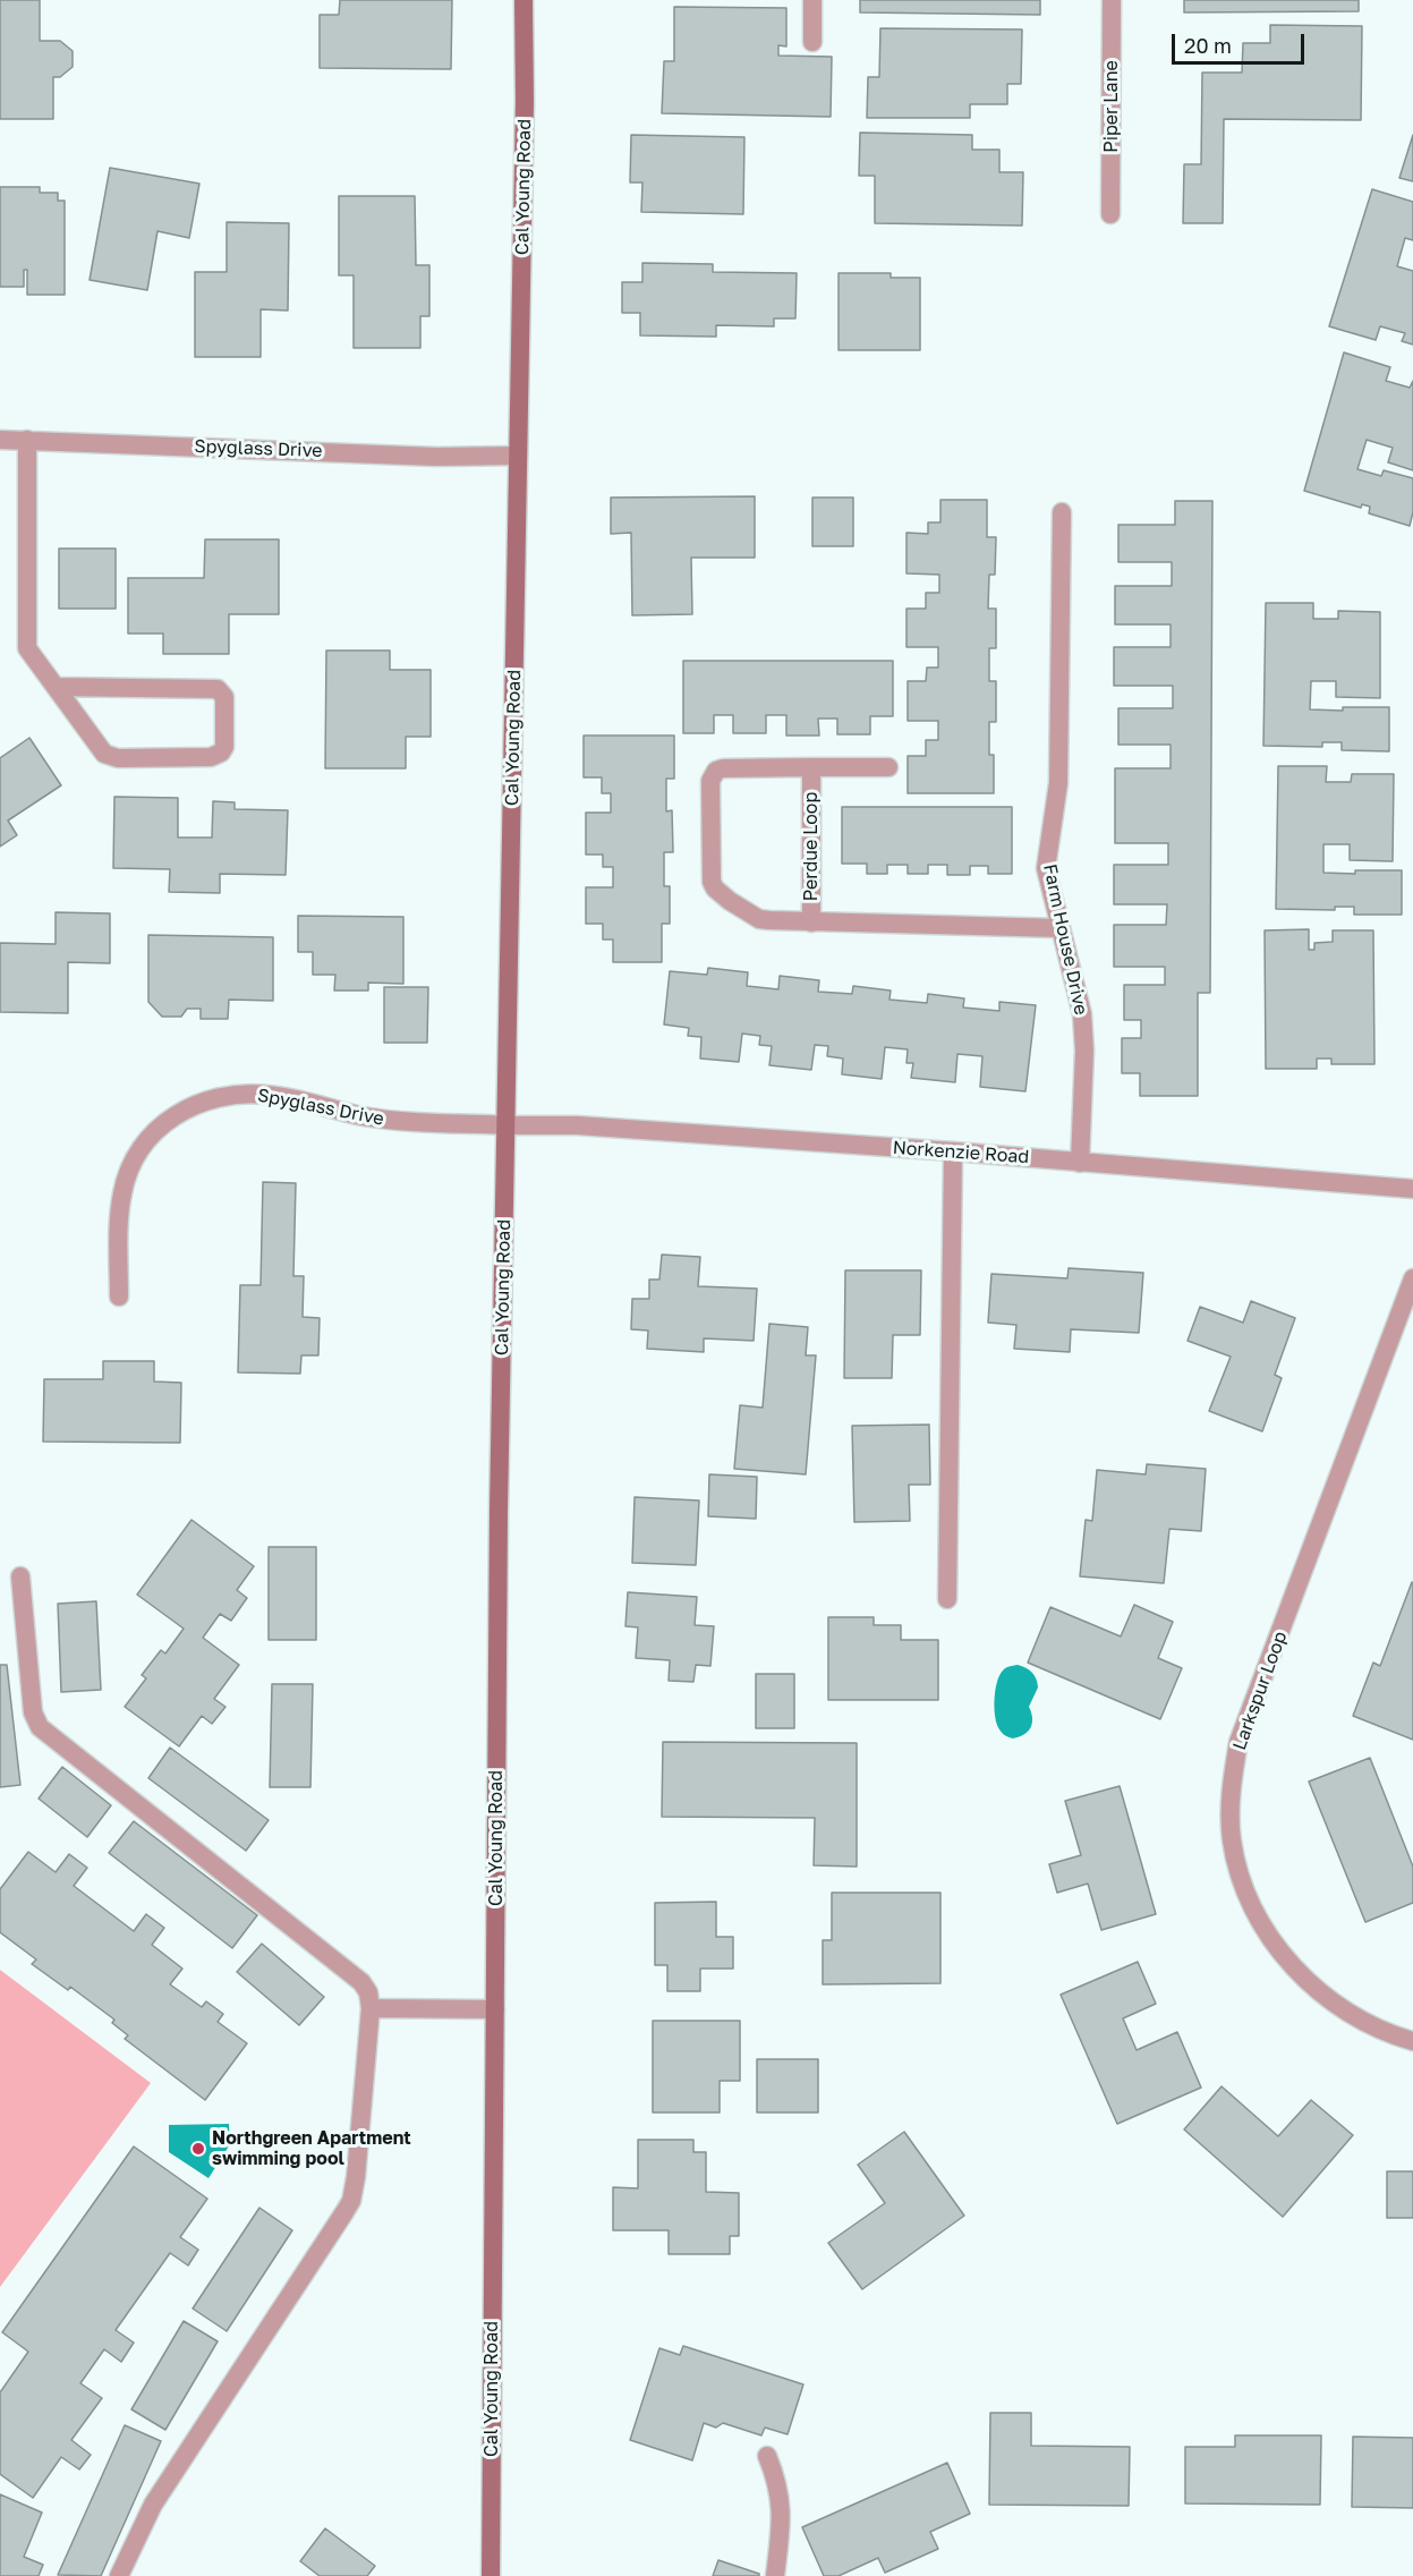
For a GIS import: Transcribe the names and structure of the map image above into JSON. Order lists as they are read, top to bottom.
{
  "streets": {
    "main road": ["Cal Young Road"],
    "street": [
      "Piper Lane",
      "Spyglass Drive",
      "Perdue Loop",
      "Farm House Drive",
      "Norkenzie Road",
      "Larkspur Loop"
    ]
  },
  "crossings": [
    ["Cal Young Road", "Spyglass Drive"],
    ["Cal Young Road", "Norkenzie Road"],
    ["Spyglass Drive", "Norkenzie Road"],
    ["Perdue Loop", "Farm House Drive"],
    ["Farm House Drive", "Norkenzie Road"]
  ],
  "places": ["Northgreen Apartment swimming pool"],
  "scale_bar": "20 m"
}
